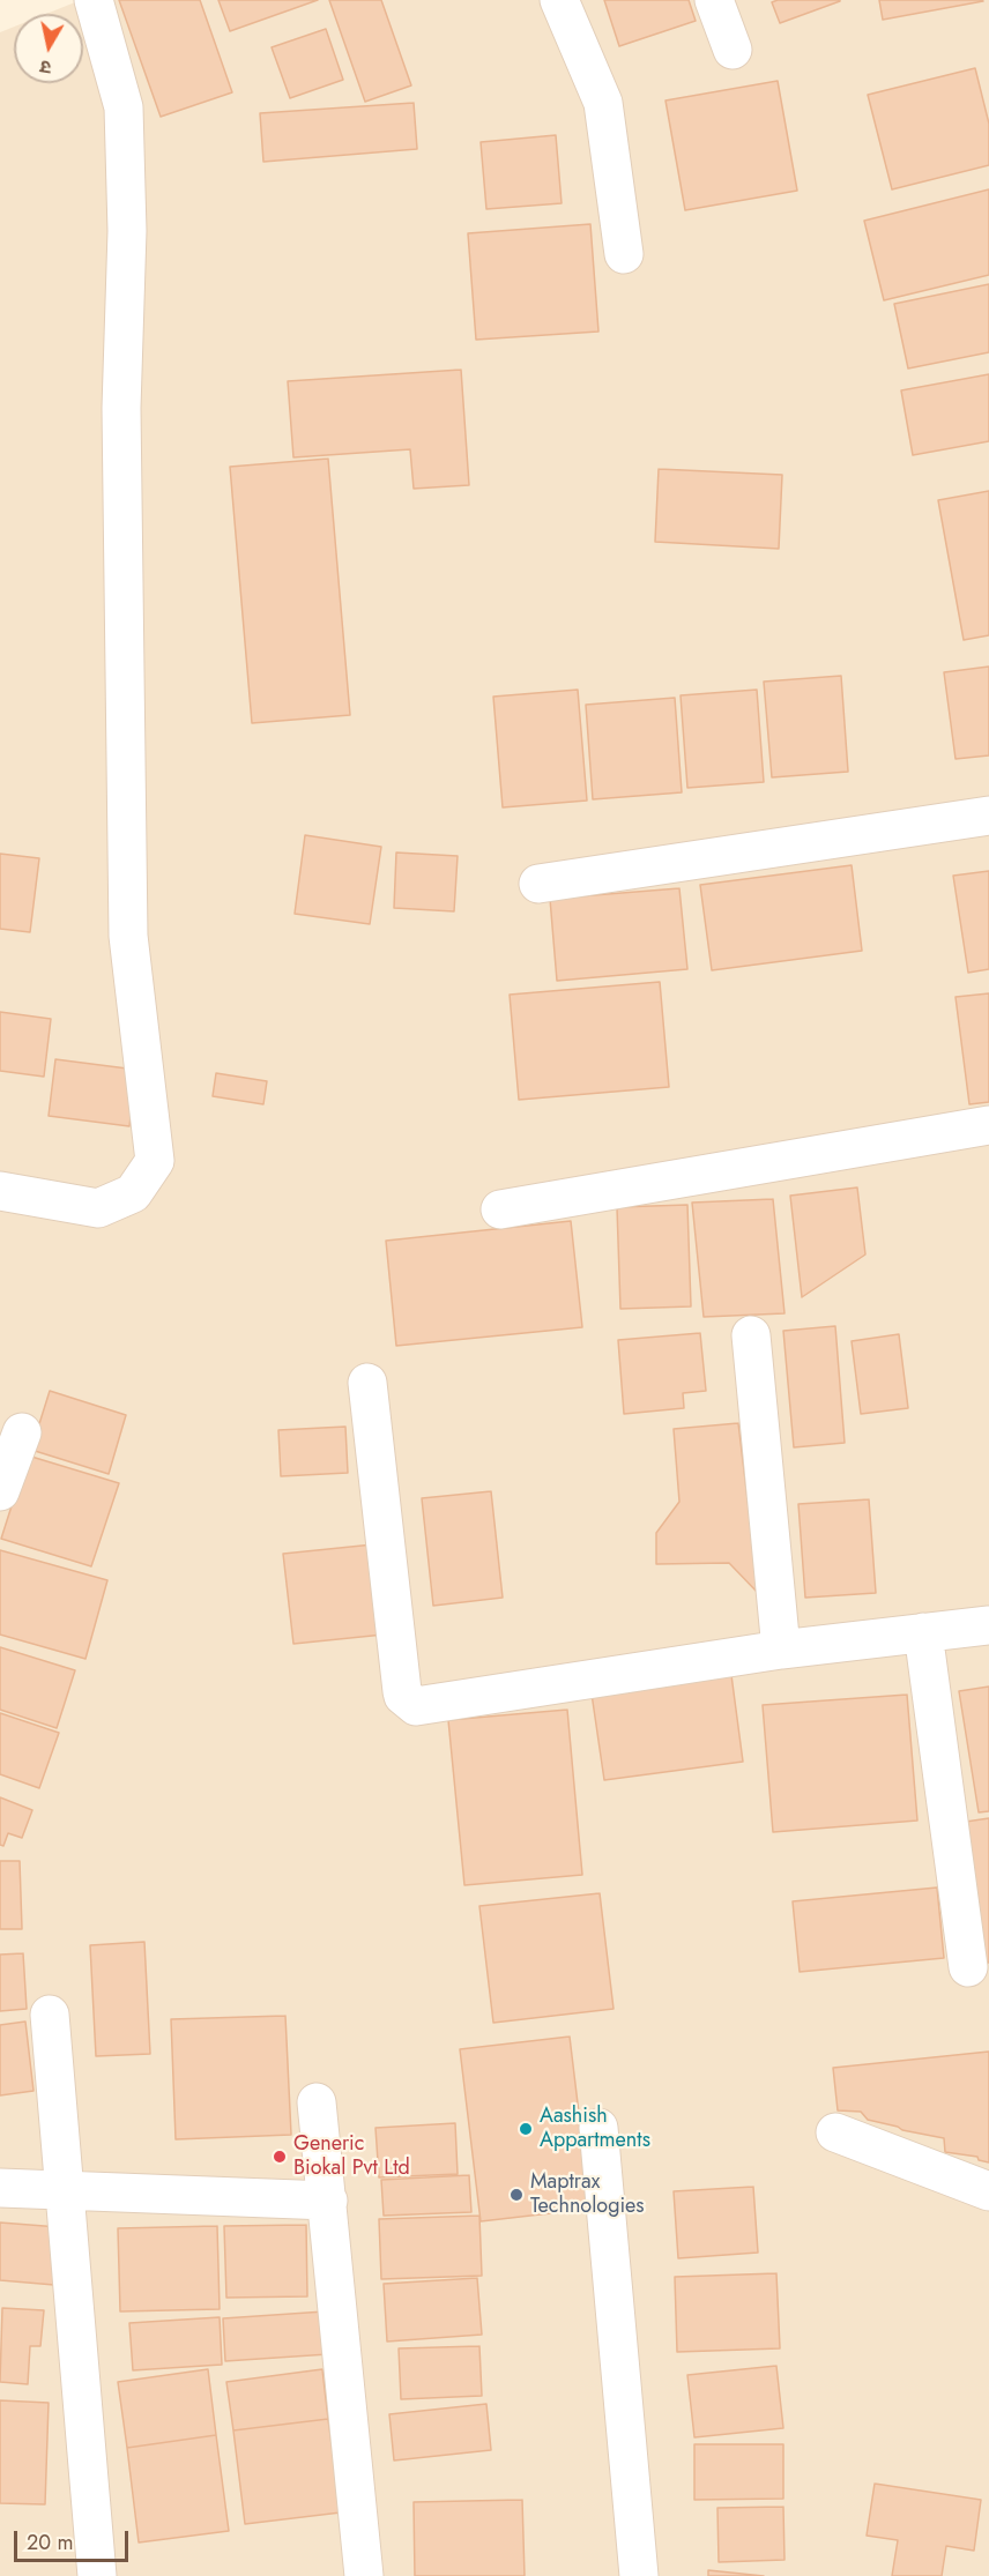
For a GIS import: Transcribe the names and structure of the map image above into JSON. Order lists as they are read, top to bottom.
{
  "places": ["Aashish Appartments", "Generic Biokal Pvt Ltd", "Maptrax Technologies"],
  "scale_bar": "20 m",
  "north": "bottom"
}
